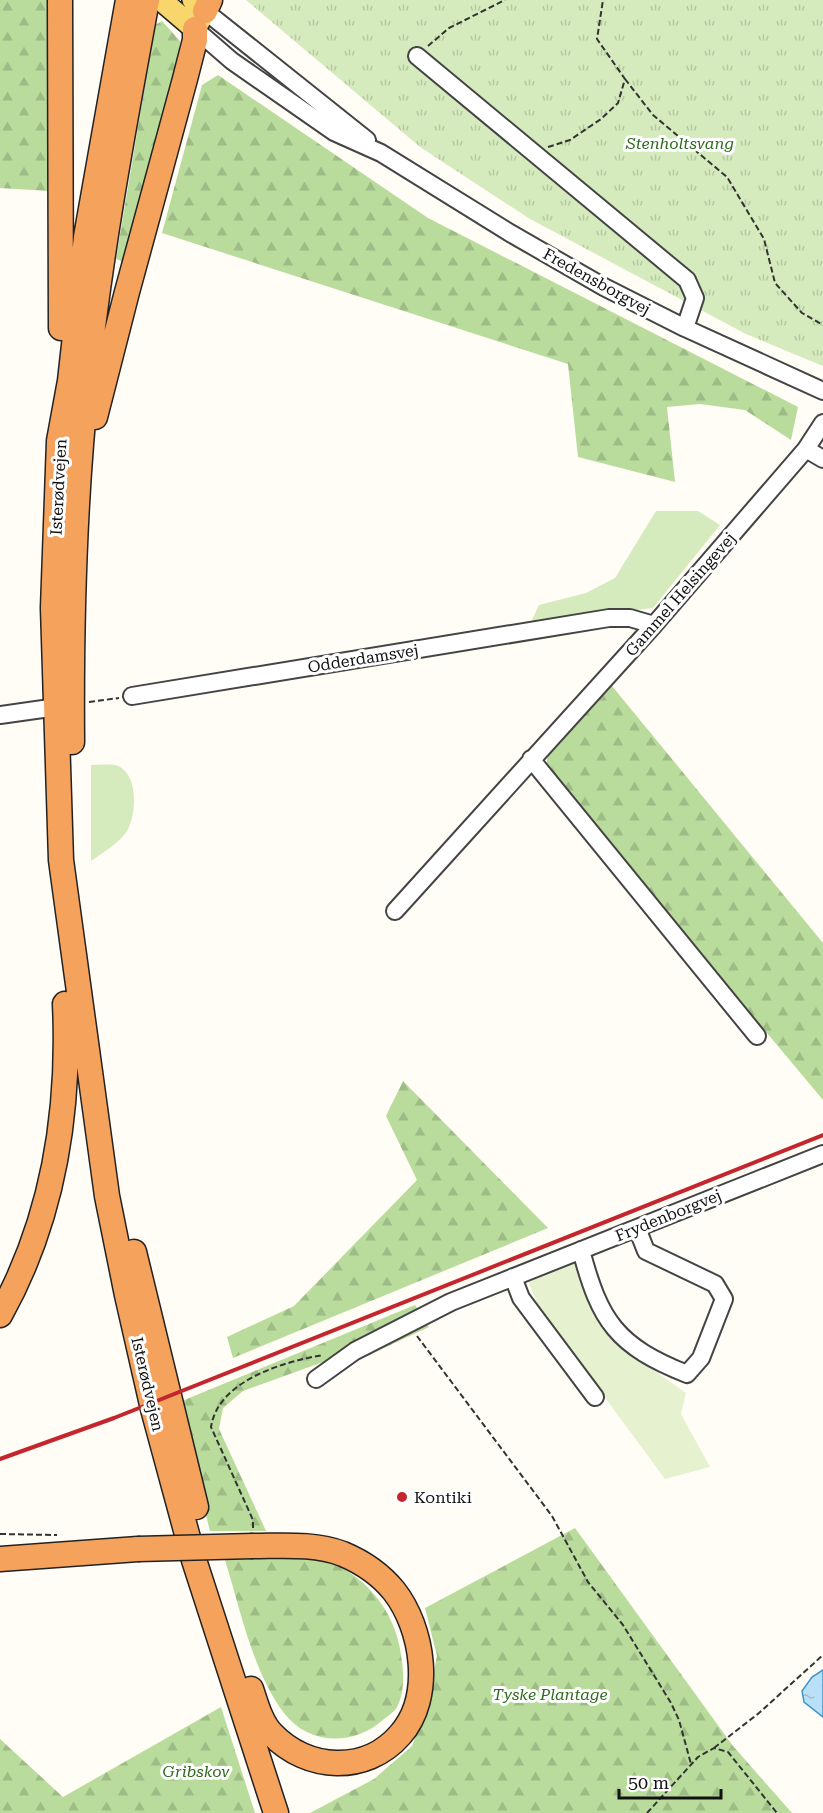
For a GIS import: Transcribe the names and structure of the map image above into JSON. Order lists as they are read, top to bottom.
{
  "streets": {
    "highway": ["Isterødvejen"],
    "main road": ["Fredensborgvej"],
    "street": ["Gammel Helsingevej", "Odderdamsvej", "Frydenborgvej"]
  },
  "crossings": [
    ["Gammel Helsingevej", "Odderdamsvej"]
  ],
  "parks": ["Stenholtsvang", "Tyske Plantage", "Gribskov"],
  "places": ["Kontiki"],
  "scale_bar": "50 m"
}
